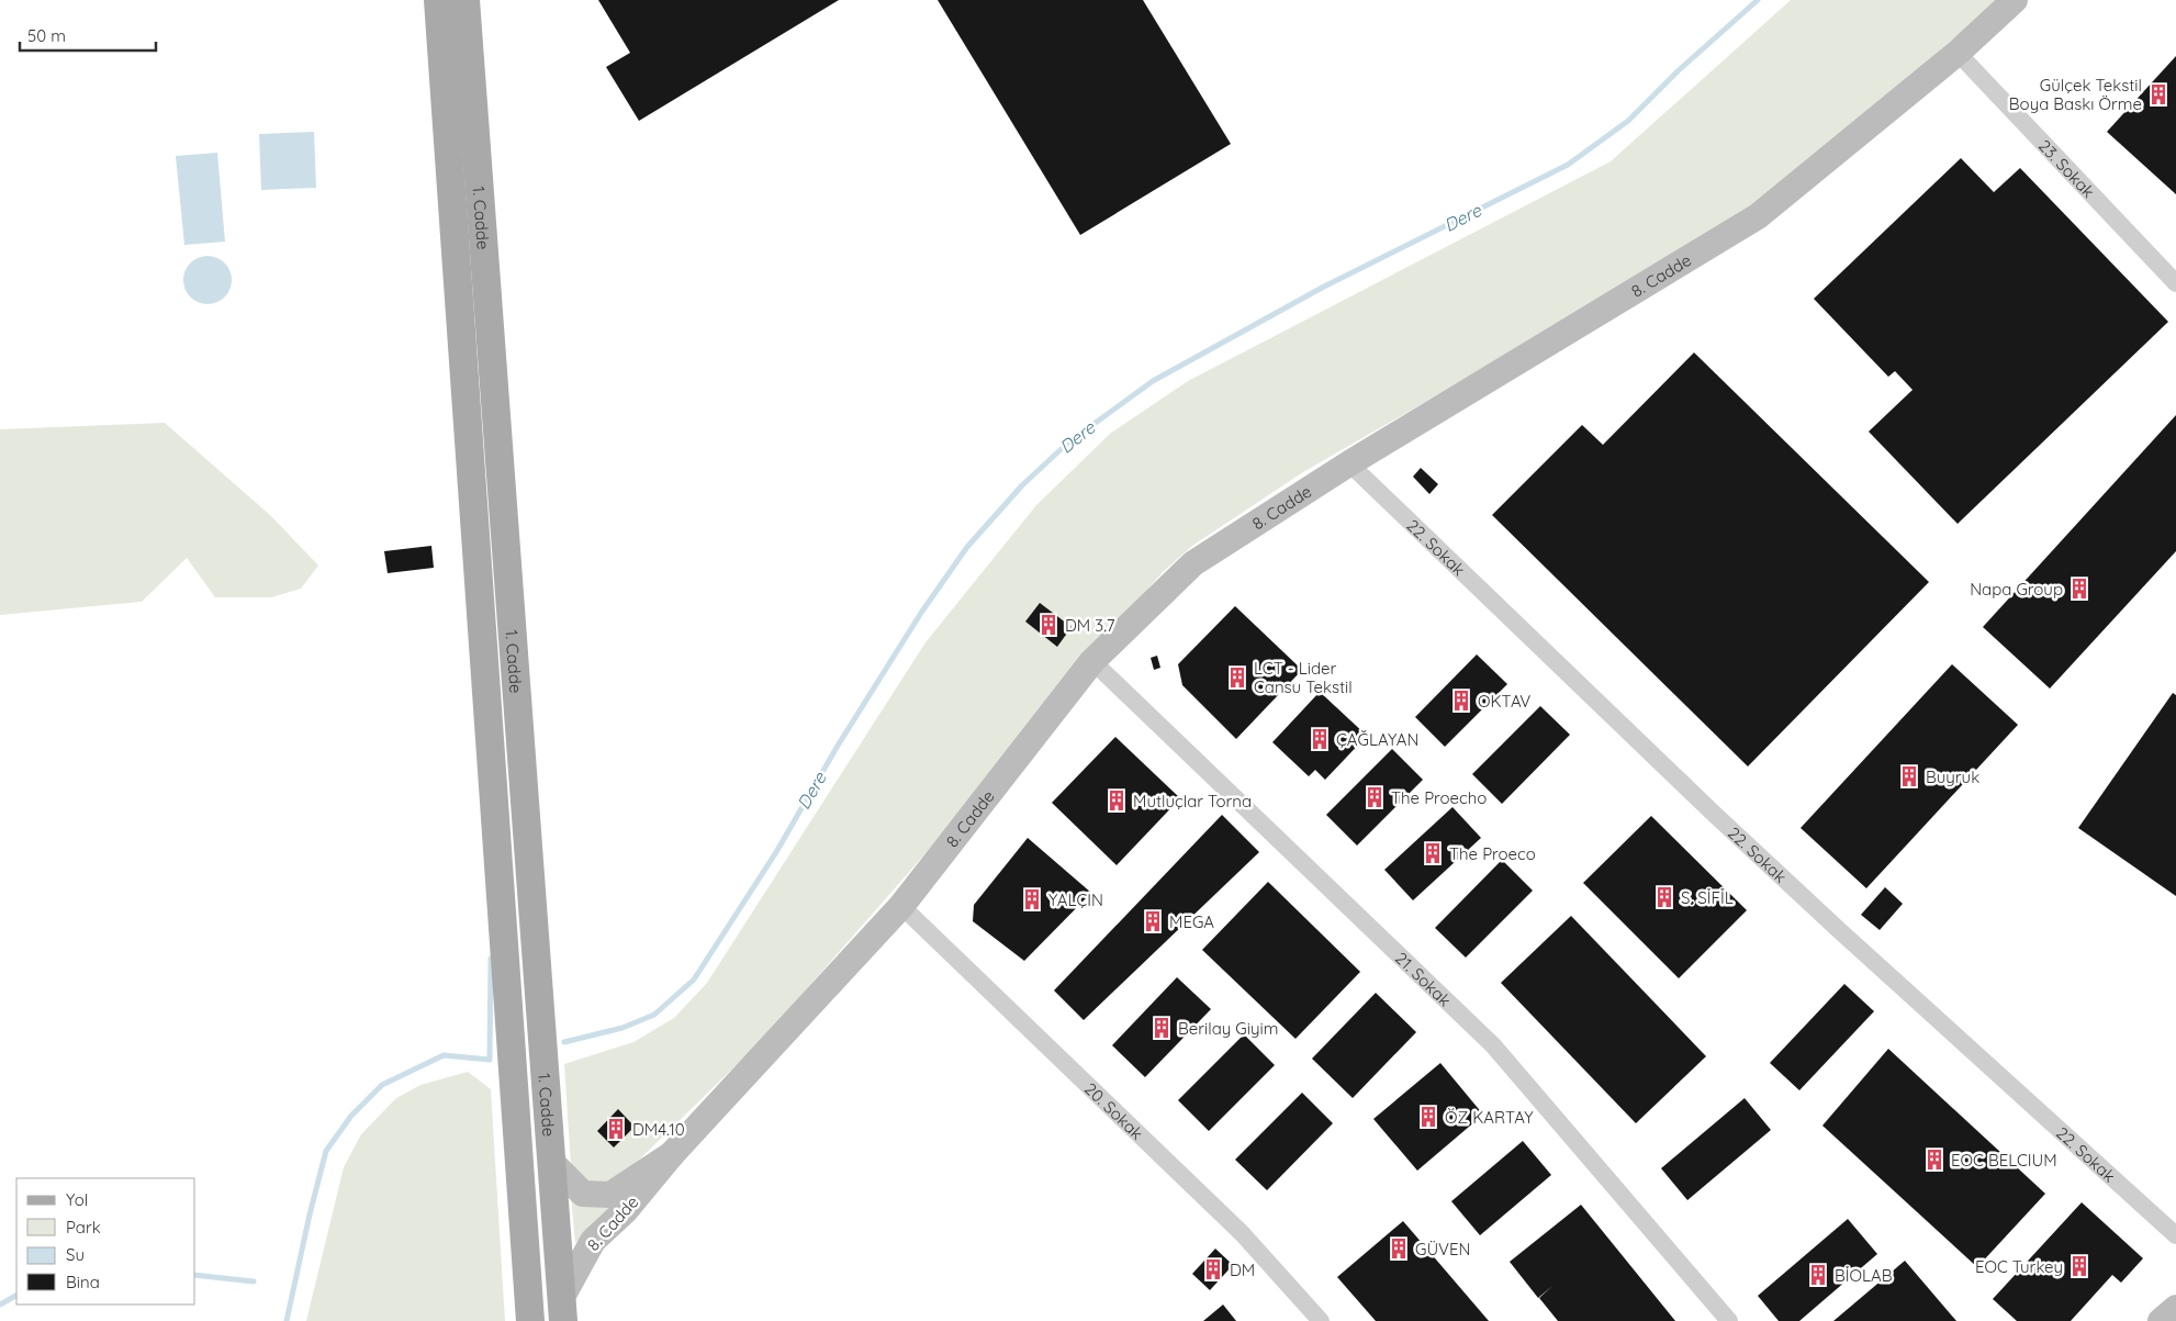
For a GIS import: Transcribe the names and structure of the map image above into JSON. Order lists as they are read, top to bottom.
{
  "streets": {
    "main road": ["1. Cadde"],
    "street": [
      "23. Sokak",
      "8. Cadde",
      "22. Sokak",
      "21. Sokak",
      "20. Sokak"
    ]
  },
  "crossings": [
    ["23. Sokak", "8. Cadde"],
    ["1. Cadde", "8. Cadde"],
    ["8. Cadde", "22. Sokak"],
    ["8. Cadde", "21. Sokak"],
    ["8. Cadde", "20. Sokak"]
  ],
  "water": ["Dere"],
  "places": {
    "building": [
      "Gülçek Tekstil Boya Baskı Örme",
      "Napa Group",
      "DM 3.7",
      "LCT - Lider Cansu Tekstil",
      "OKTAV",
      "ÇAĞLAYAN",
      "Buyruk",
      "The Proecho",
      "Mutluçlar Torna",
      "The Proeco",
      "S. SİFİL",
      "YALÇIN",
      "MEGA",
      "Berilay Giyim",
      "ÖZ KARTAY",
      "DM4.10",
      "EOC BELCIUM",
      "GÜVEN",
      "EOC Turkey",
      "DM",
      "BİOLAB"
    ]
  },
  "legend": [
    "Yol",
    "Park",
    "Su",
    "Bina"
  ],
  "scale_bar": "50 m"
}
